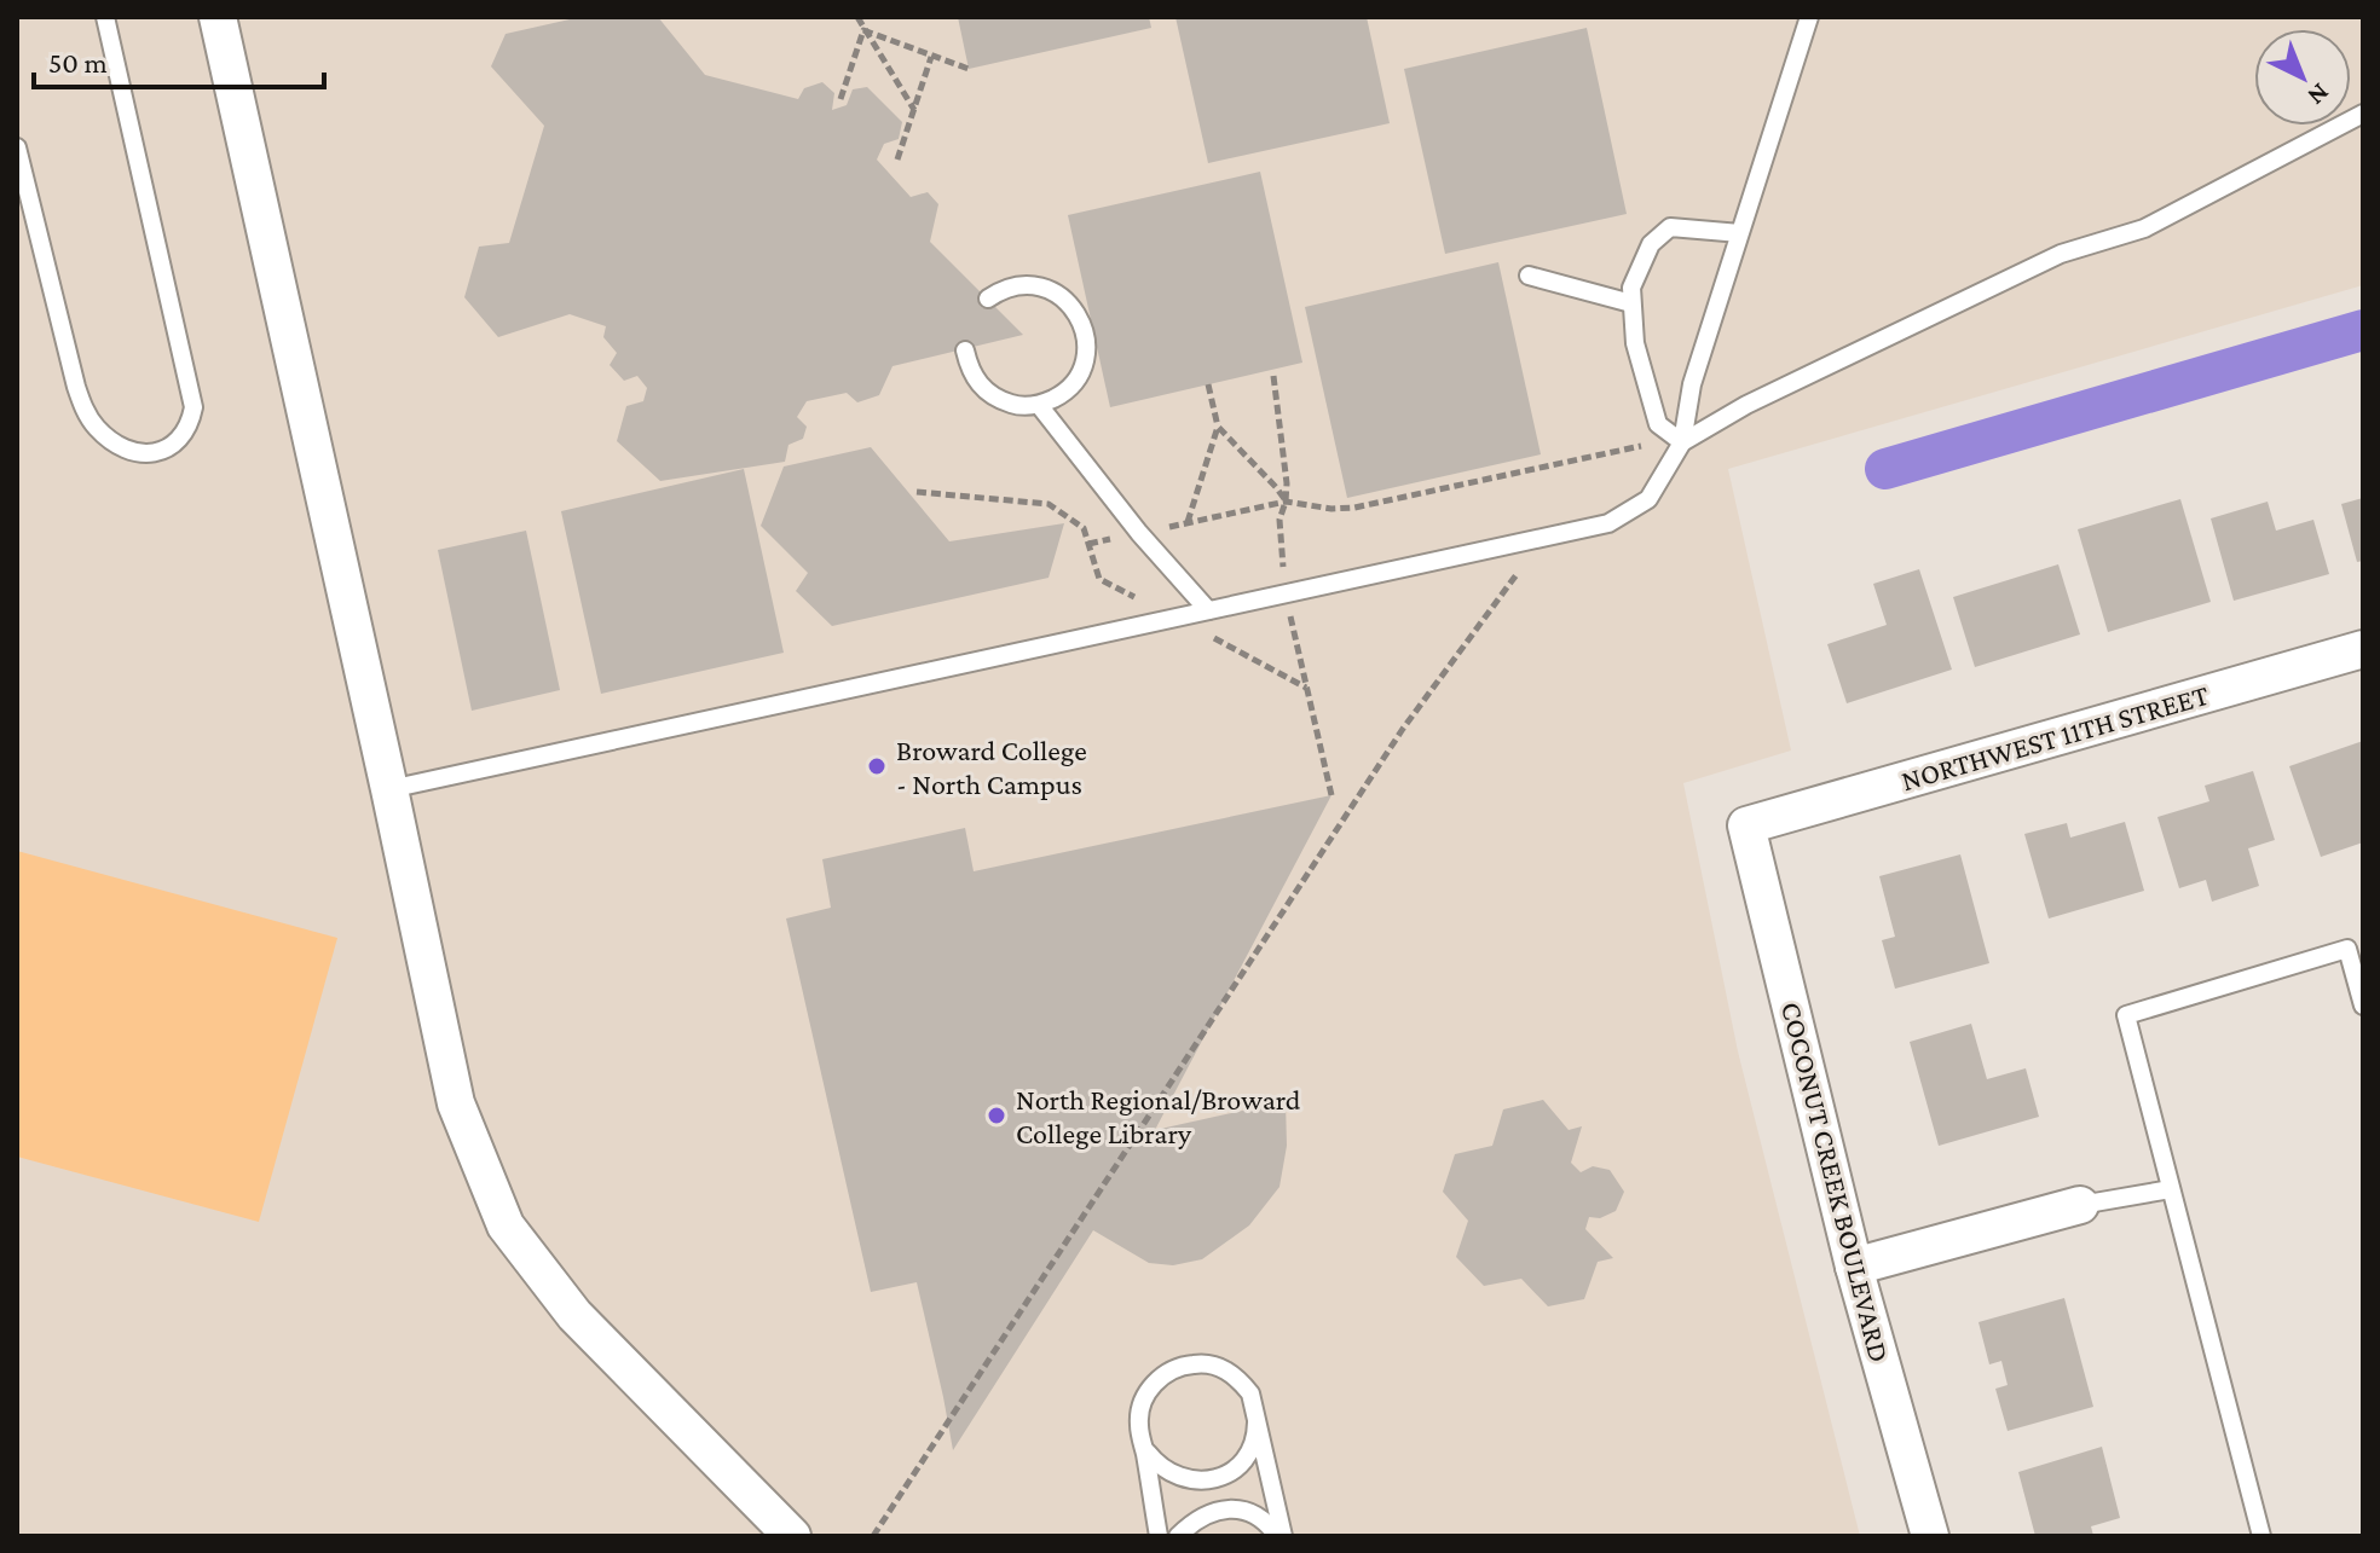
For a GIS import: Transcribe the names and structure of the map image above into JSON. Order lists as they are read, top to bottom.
{
  "streets": {
    "street": ["NORTHWEST 11TH STREET", "COCONUT CREEK BOULEVARD"]
  },
  "crossings": [
    ["NORTHWEST 11TH STREET", "COCONUT CREEK BOULEVARD"]
  ],
  "places": ["Broward College - North Campus", "North Regional/Broward College Library"],
  "scale_bar": "50 m",
  "north": "bottom right"
}
